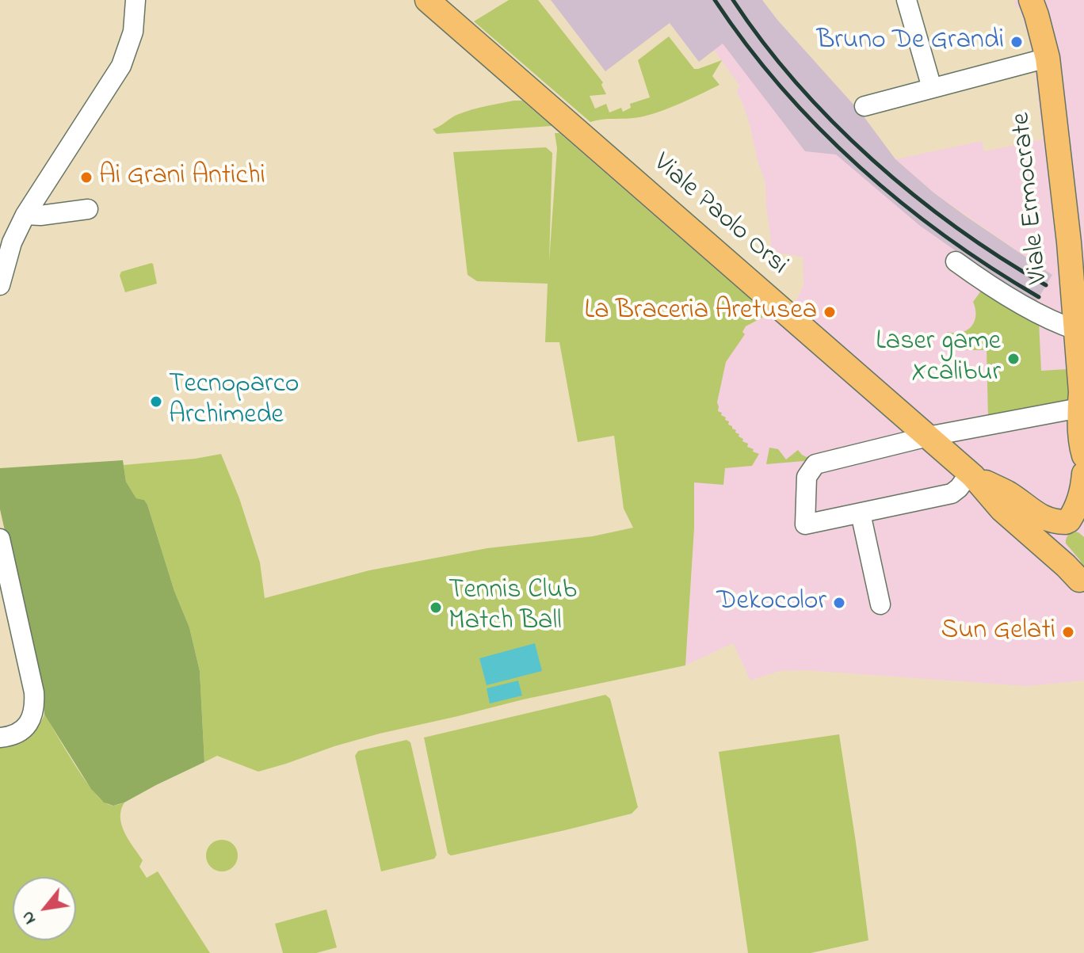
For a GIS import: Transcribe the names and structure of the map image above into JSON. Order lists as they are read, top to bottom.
{
  "streets": {
    "main road": ["Viale Ermocrate", "Viale Paolo Orsi"]
  },
  "places": [
    "Bruno De Grandi",
    "Ai Grani Antichi",
    "La Braceria Aretusea",
    "Laser game Xcalibur",
    "Tecnoparco Archimede",
    "Dekocolor",
    "Tennis Club Match Ball",
    "Sun Gelati"
  ],
  "north": "bottom left"
}
